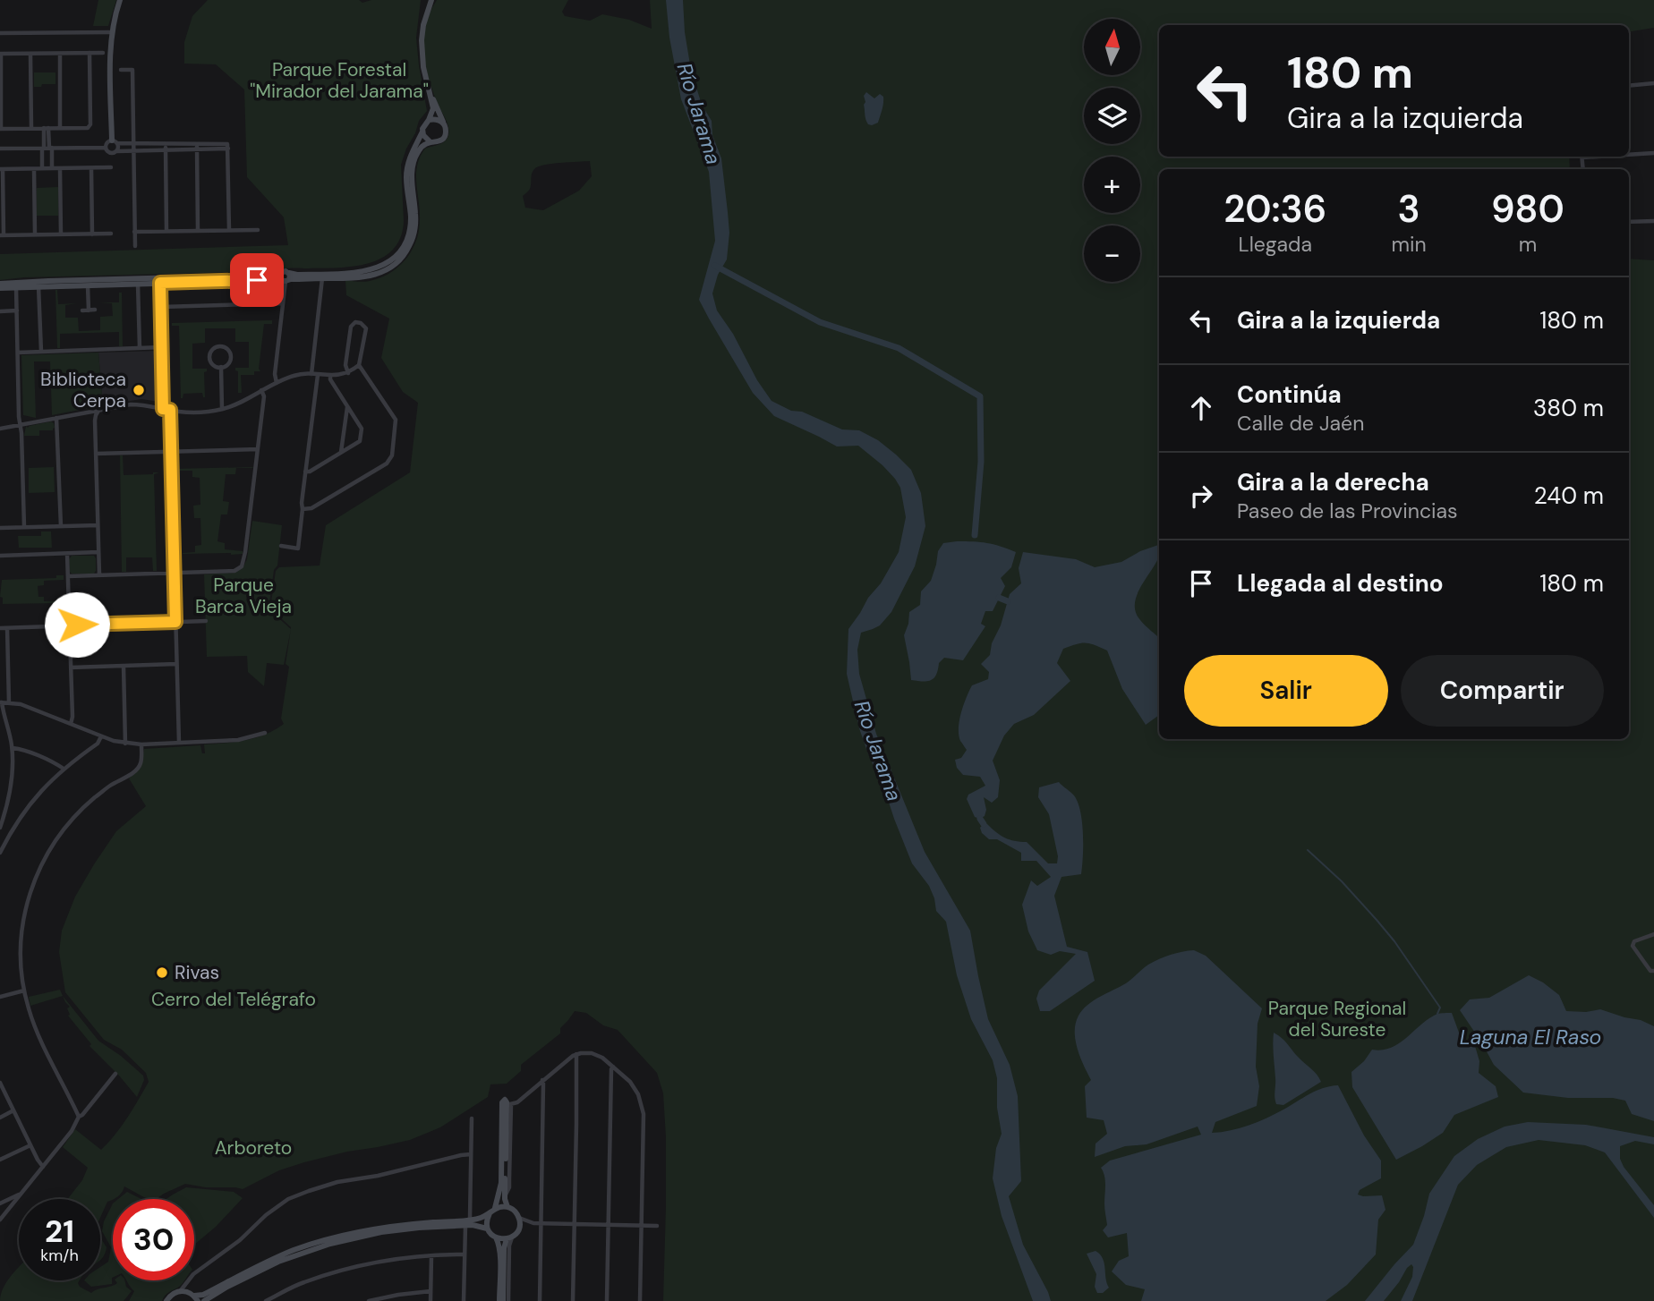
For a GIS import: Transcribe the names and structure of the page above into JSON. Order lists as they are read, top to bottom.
{
  "water": ["Río Jarama", "Laguna El Raso"],
  "parks": [
    "Parque Forestal \"Mirador del Jarama\"",
    "Parque Barca Vieja",
    "Cerro del Telégrafo",
    "Parque Regional del Sureste",
    "Arboreto"
  ],
  "places": ["Biblioteca Cerpa", "Rivas"],
  "north": "top",
  "page": {
    "map_buttons": ["+", "−"],
    "turn": ["180 m", "Gira a la izquierda"],
    "eta": [
      "20:36",
      "Llegada",
      "3",
      "min",
      "980",
      "m"
    ],
    "list": [
      {
        "name": "Gira a la izquierda",
        "value": "180 m"
      },
      {
        "name": "Continúa",
        "note": "Calle de Jaén",
        "value": "380 m"
      },
      {
        "name": "Gira a la derecha",
        "note": "Paseo de las Provincias",
        "value": "240 m"
      },
      {
        "name": "Llegada al destino",
        "value": "180 m"
      }
    ],
    "buttons": ["Salir", "Compartir"],
    "speed": "21 km/h",
    "limit": "30"
  }
}
